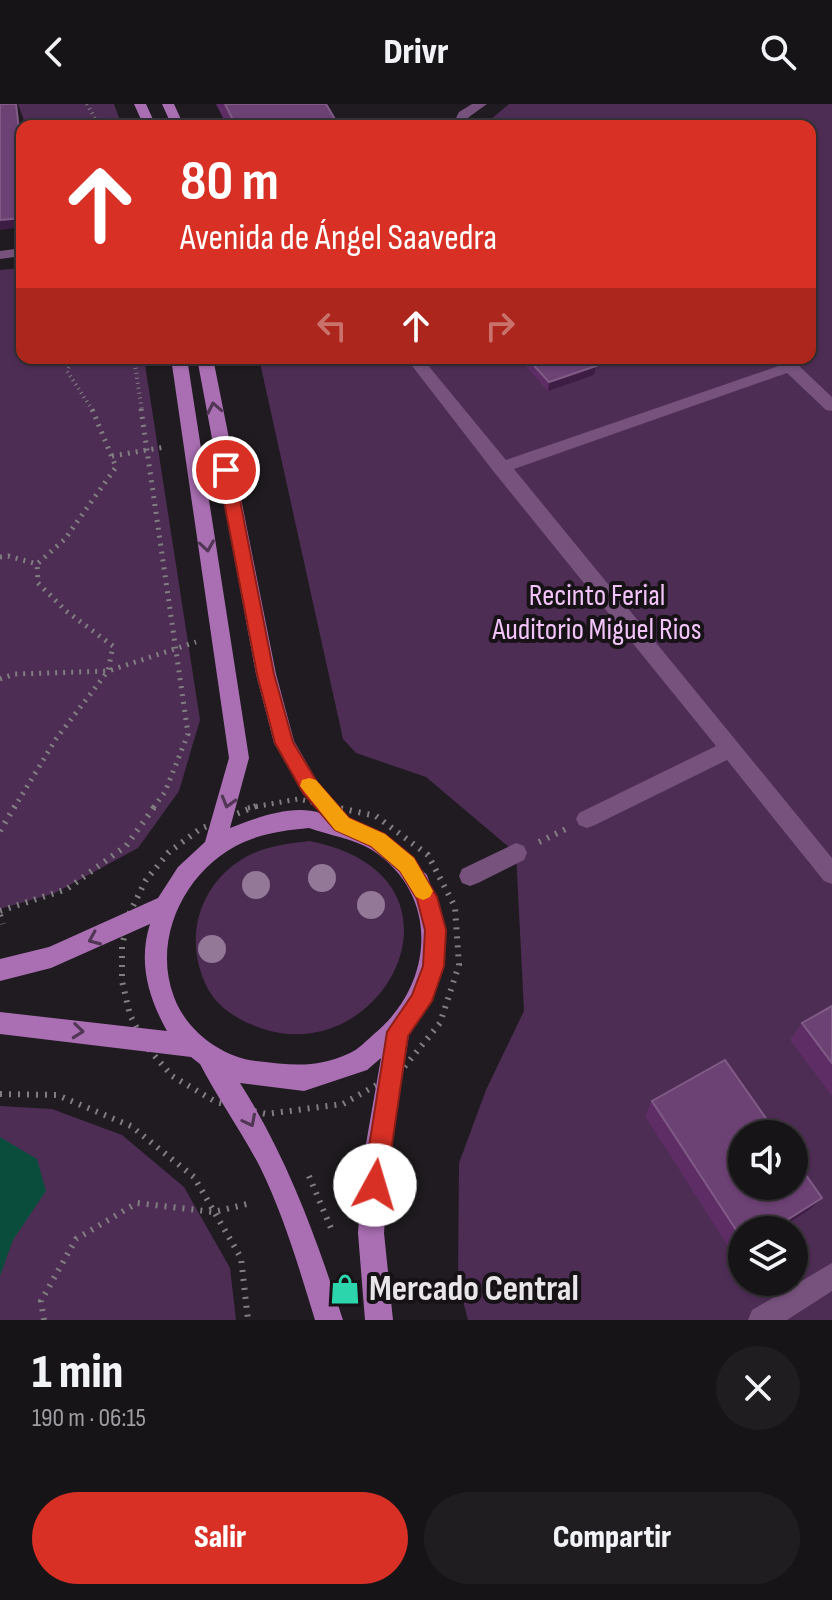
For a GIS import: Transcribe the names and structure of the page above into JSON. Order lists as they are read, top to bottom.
{
  "parks": ["Recinto Ferial Auditorio Miguel Rios"],
  "places": {
    "shop": ["Mercado Central"]
  },
  "page": {
    "header": "Drivr",
    "turn": ["80 m", "Avenida de Ángel Saavedra"],
    "heading": ["1 min", "190 m · 06:15"],
    "buttons": ["Salir", "Compartir"]
  }
}
